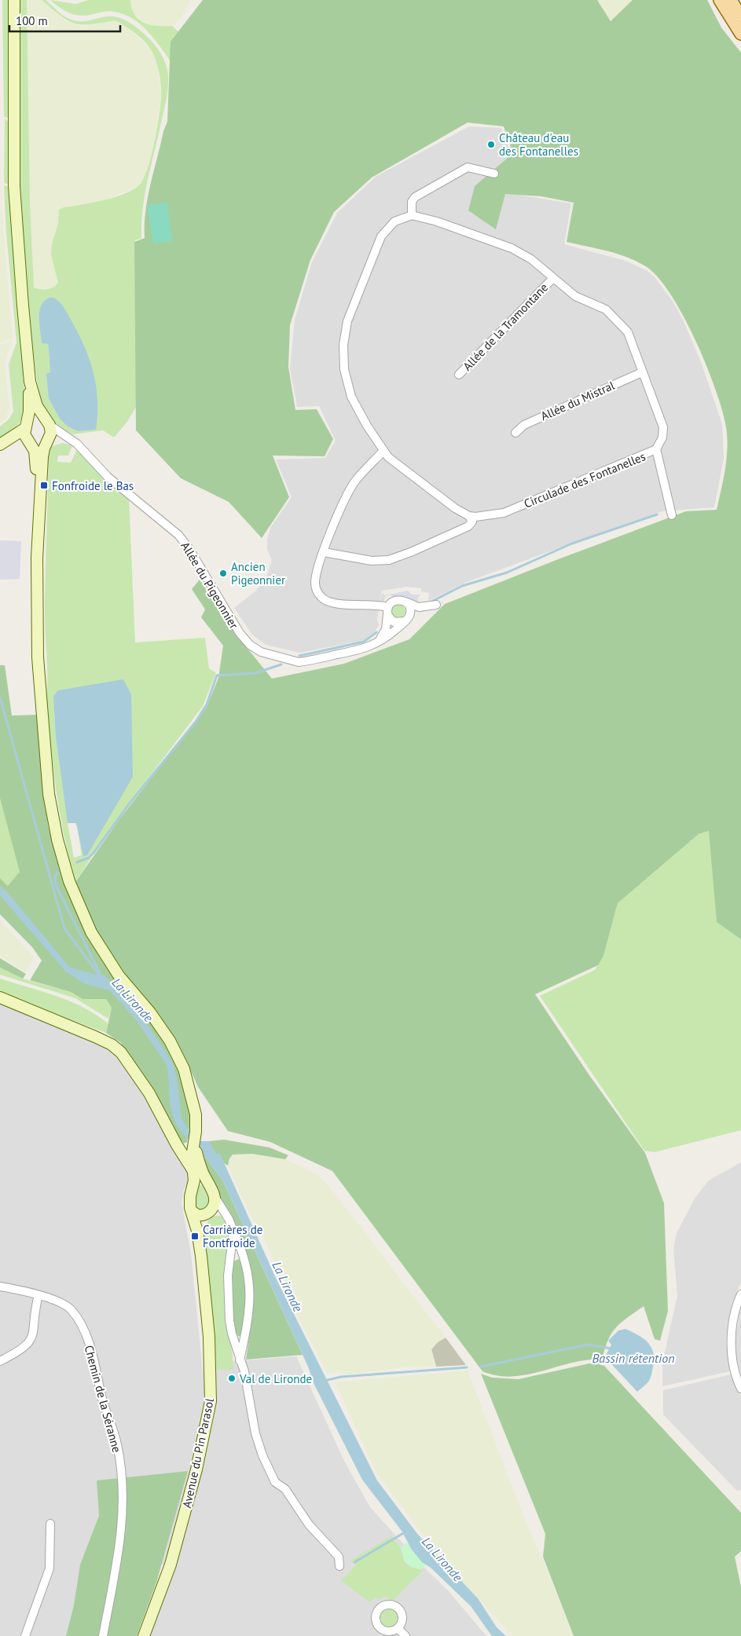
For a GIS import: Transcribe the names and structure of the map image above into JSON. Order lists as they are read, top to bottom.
{
  "streets": {
    "street": [
      "Allée de la Tramontane",
      "Allée du Mistral",
      "Circulade des Fontanelles",
      "Allée du Pigeonnier",
      "Chemin de la Séranne",
      "Avenue du Pin Parasol"
    ]
  },
  "crossings": [
    ["Allée de la Tramontane", "Circulade des Fontanelles"],
    ["Allée du Mistral", "Circulade des Fontanelles"]
  ],
  "water": ["La Lironde", "Bassin rétention"],
  "places": {
    "other": ["Château d'eau des Fontanelles", "Ancien Pigeonnier", "Val de Lironde"],
    "transit": ["Fonfroide le Bas", "Carrières de Fontfroide"]
  },
  "scale_bar": "100 m"
}
